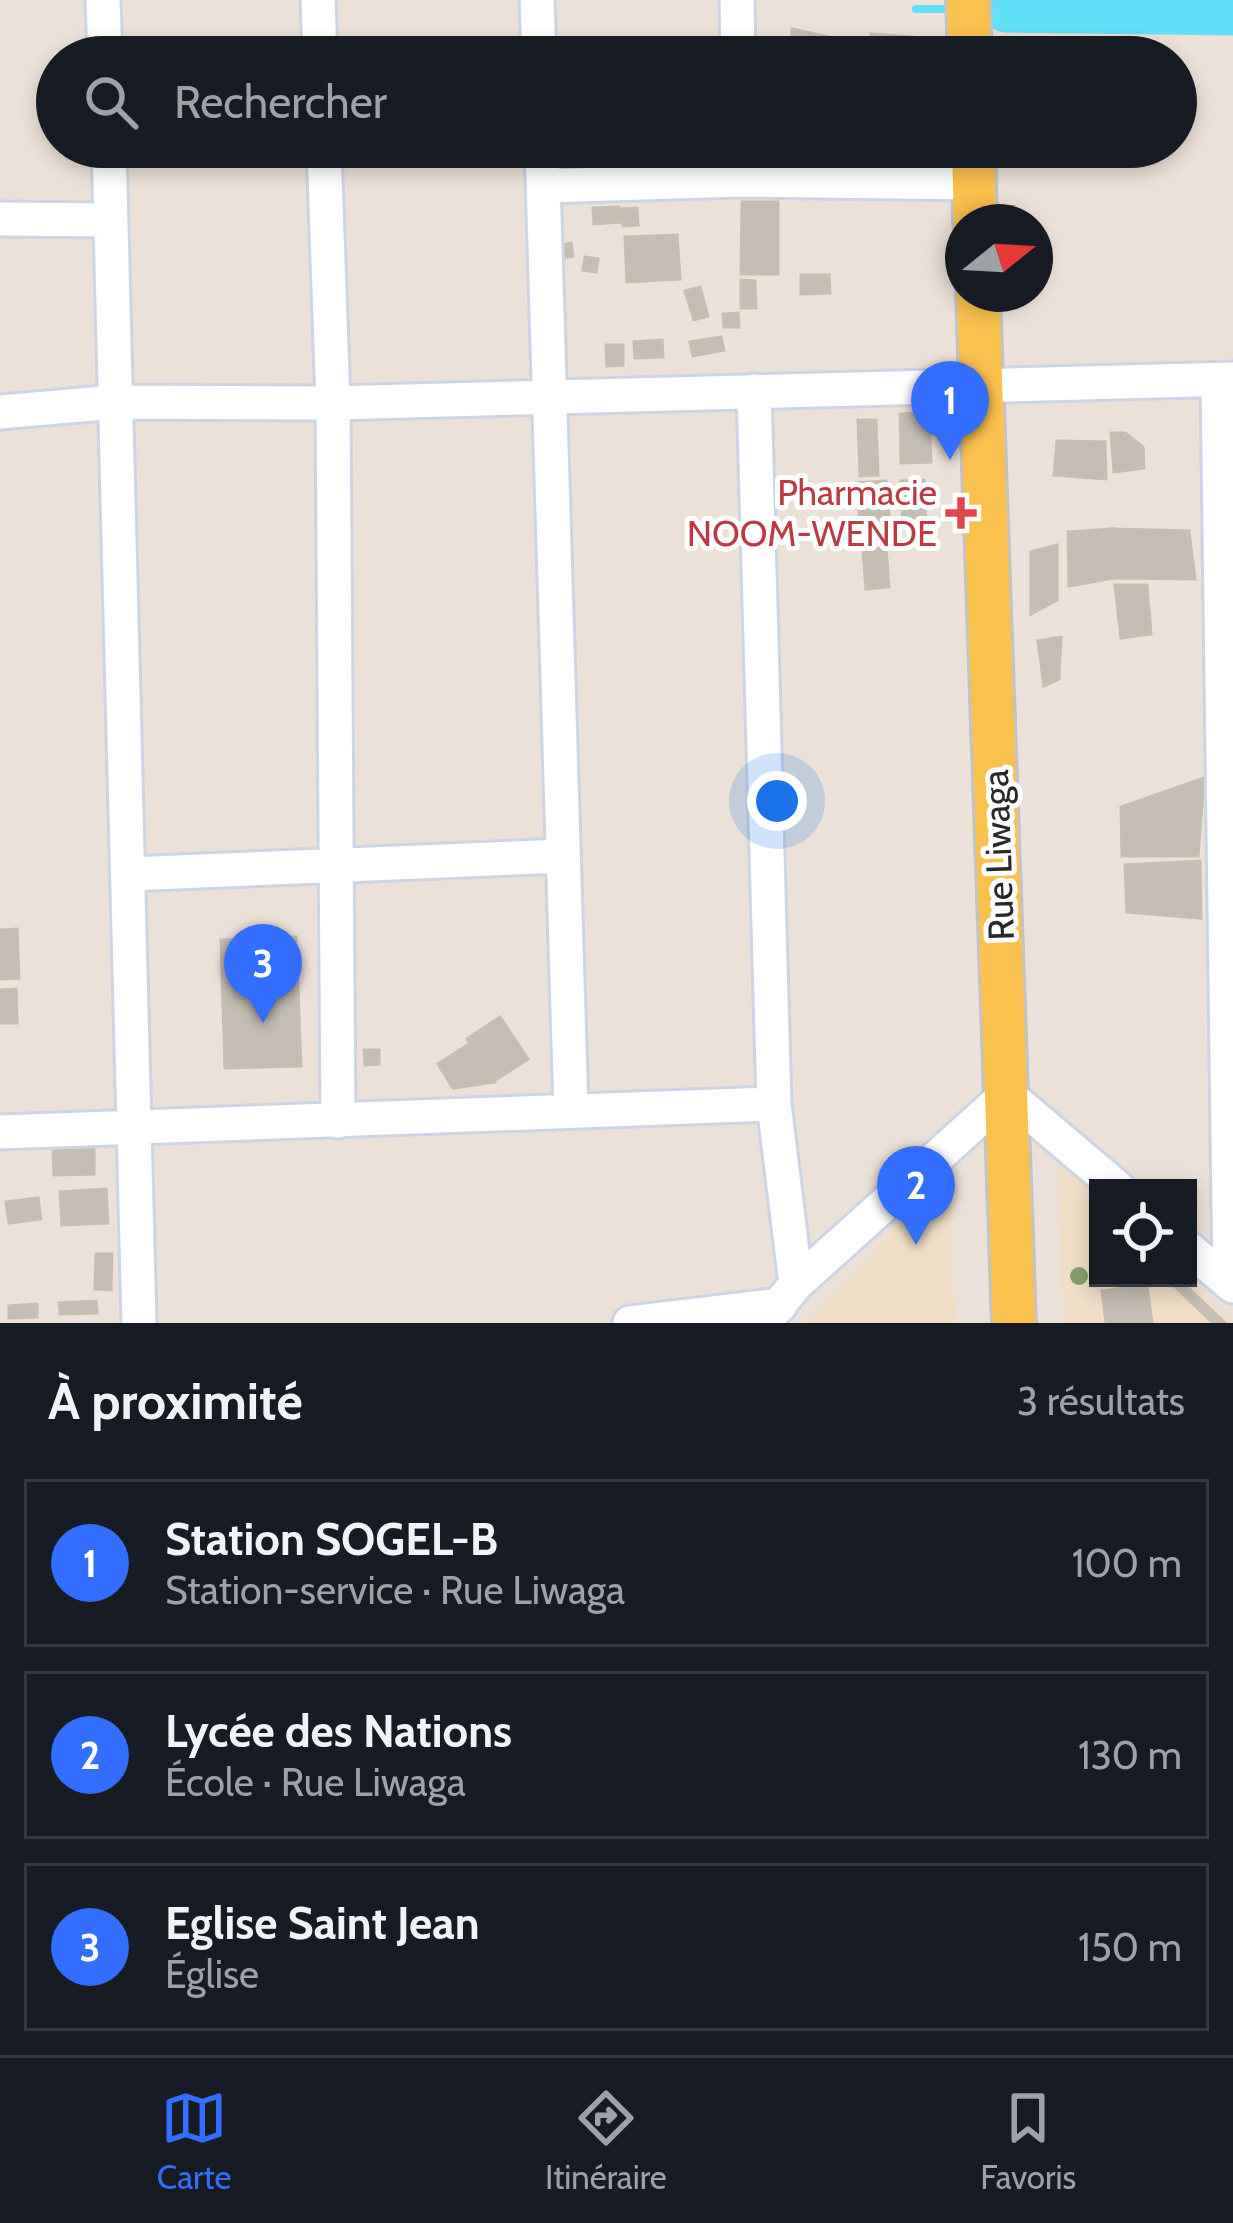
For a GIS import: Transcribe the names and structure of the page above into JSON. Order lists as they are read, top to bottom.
{
  "streets": {
    "main road": ["Rue Liwaga"]
  },
  "places": {
    "health": ["Pharmacie NOOM-WENDE"]
  },
  "north": "right",
  "page": {
    "search": "Rechercher",
    "pins": ["1", "3", "2"],
    "heading": ["À proximité", "3 résultats"],
    "list": [
      {
        "mark": "1",
        "name": "Station SOGEL-B",
        "note": "Station-service · Rue Liwaga",
        "value": "100 m"
      },
      {
        "mark": "2",
        "name": "Lycée des Nations",
        "note": "École · Rue Liwaga",
        "value": "130 m"
      },
      {
        "mark": "3",
        "name": "Eglise Saint Jean",
        "note": "Église",
        "value": "150 m"
      }
    ],
    "nav": ["Carte", "Itinéraire", "Favoris"]
  }
}
